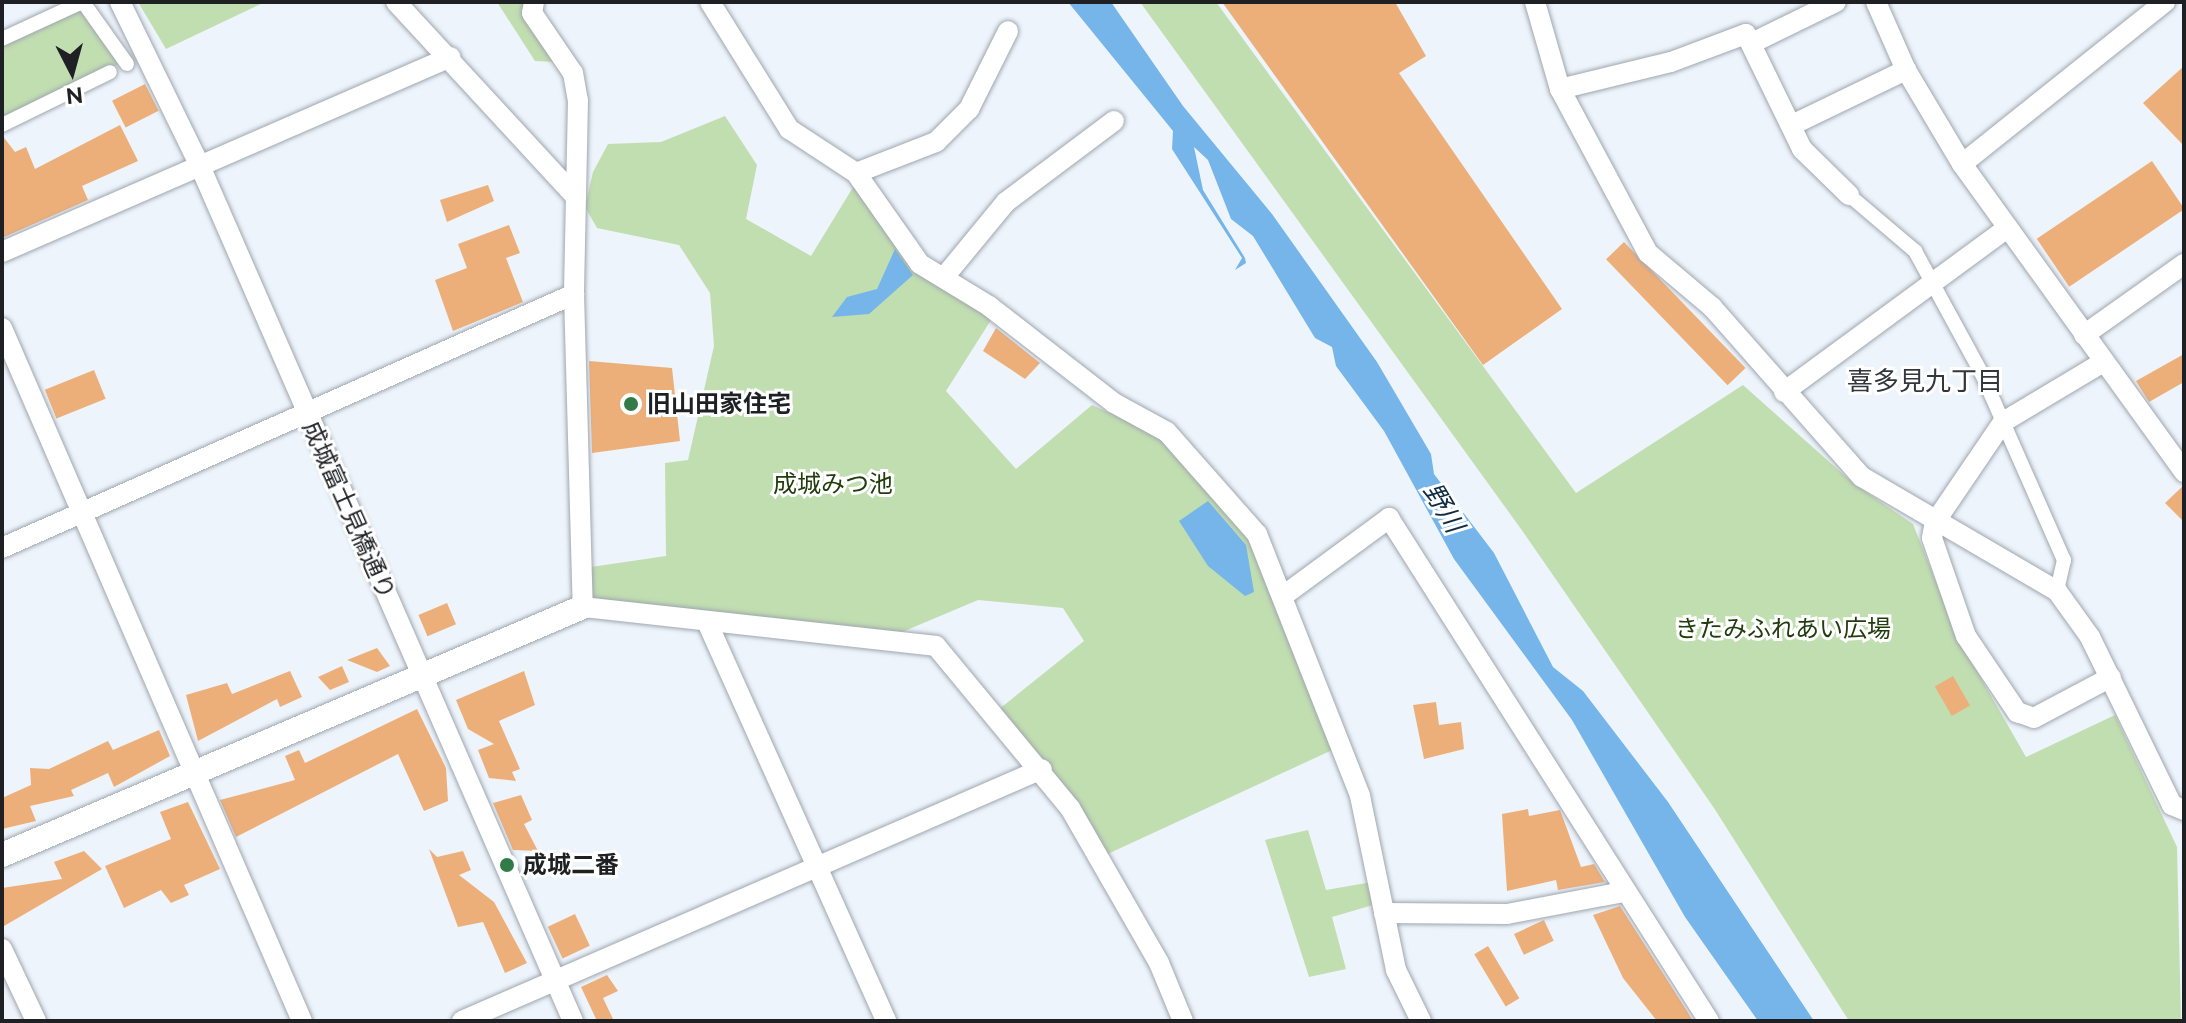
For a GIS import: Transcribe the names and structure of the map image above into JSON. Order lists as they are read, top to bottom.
{
  "streets": {
    "street": ["成城富士見橋通り"]
  },
  "districts": ["喜多見九丁目"],
  "water": ["野川"],
  "parks": ["成城みつ池", "きたみふれあい広場"],
  "places": ["旧山田家住宅", "成城二番"],
  "north": "bottom"
}
